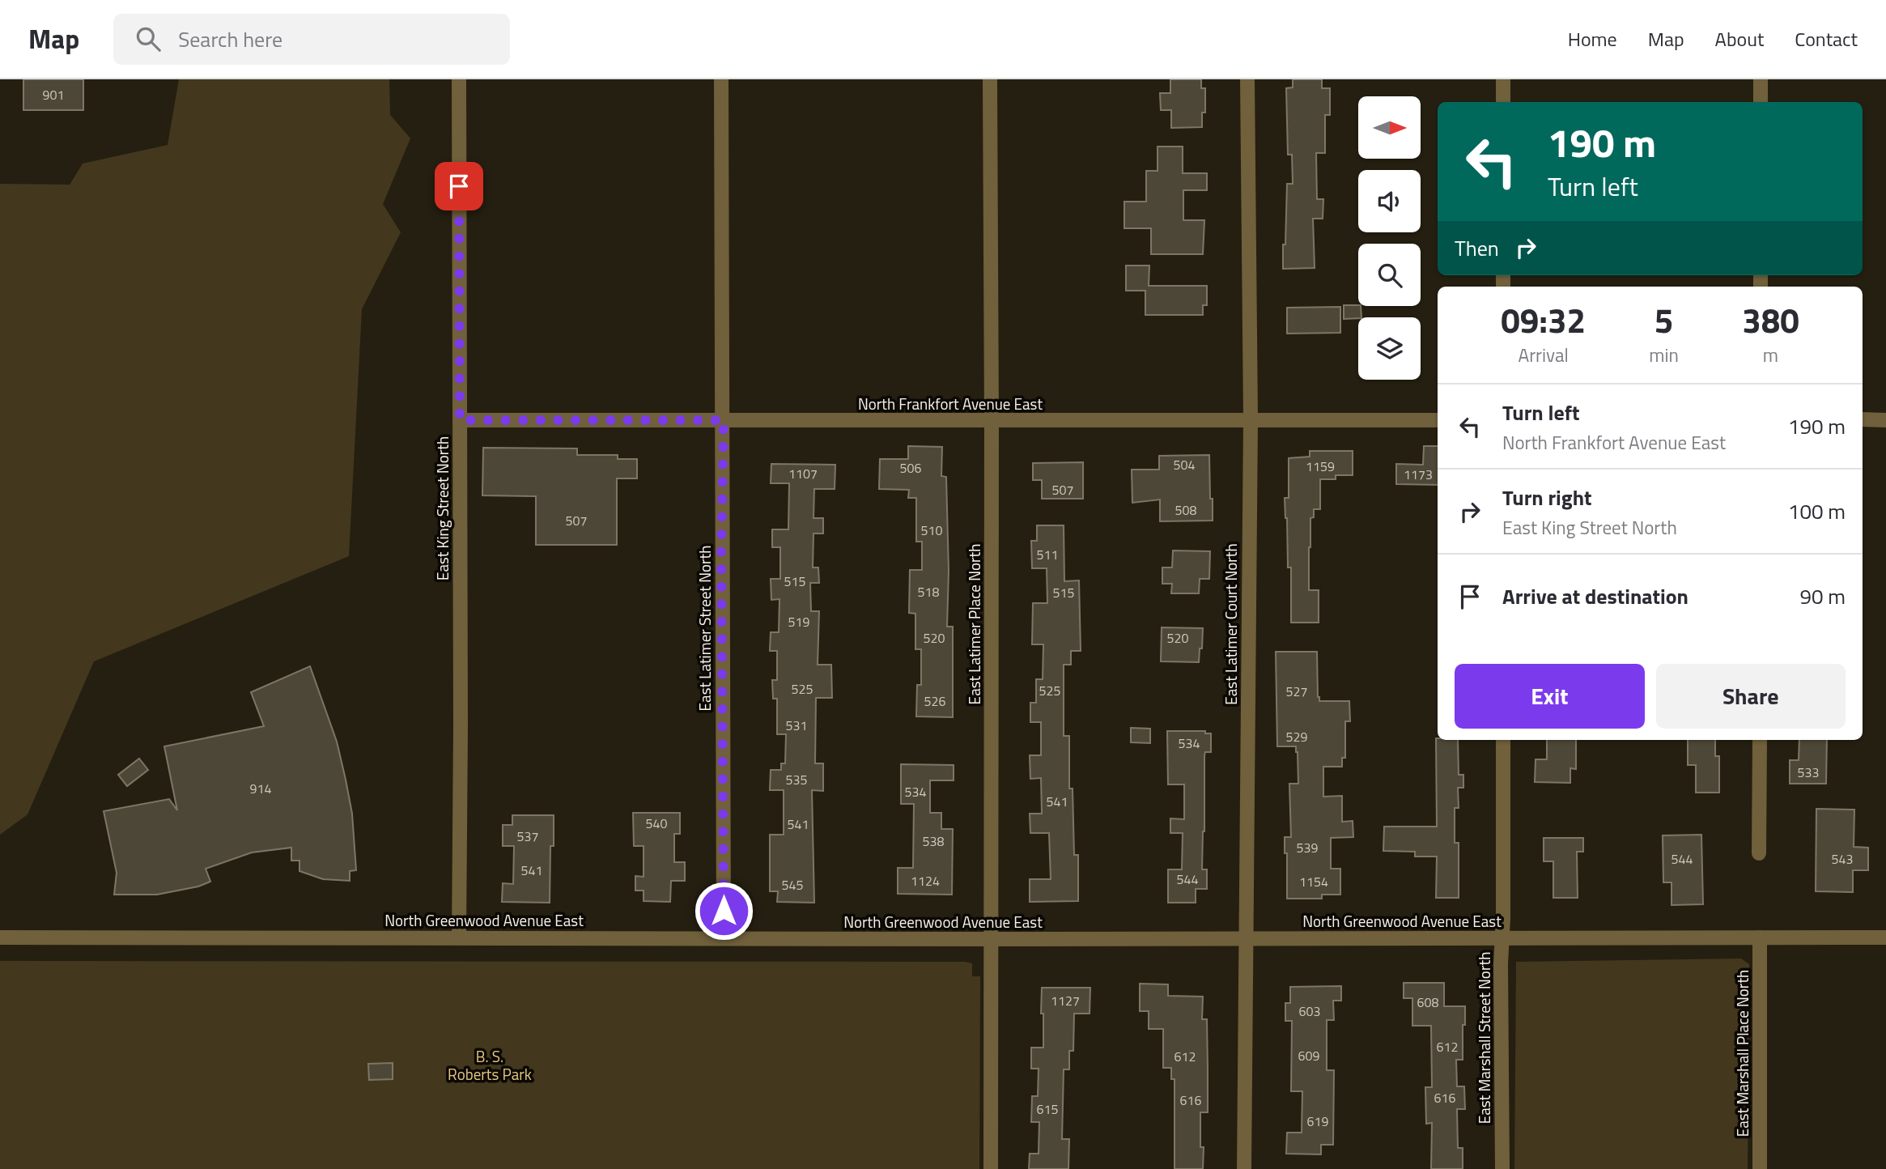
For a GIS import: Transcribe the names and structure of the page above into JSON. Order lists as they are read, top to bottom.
{
  "streets": {
    "street": [
      "North Frankfort Avenue East",
      "East King Street North",
      "East Latimer Place North",
      "East Latimer Court North",
      "East Latimer Street North",
      "North Greenwood Avenue East",
      "East Marshall Street North",
      "East Marshall Place North"
    ]
  },
  "crossings": [
    ["North Frankfort Avenue East", "East King Street North"],
    ["North Frankfort Avenue East", "East Latimer Place North"],
    ["North Frankfort Avenue East", "East Latimer Court North"],
    ["North Frankfort Avenue East", "East Latimer Street North"],
    ["East King Street North", "North Greenwood Avenue East"],
    ["East Latimer Place North", "North Greenwood Avenue East"],
    ["East Latimer Court North", "North Greenwood Avenue East"],
    ["East Latimer Street North", "North Greenwood Avenue East"],
    ["North Greenwood Avenue East", "East Marshall Street North"],
    ["North Greenwood Avenue East", "East Marshall Place North"]
  ],
  "parks": ["B. S. Roberts Park"],
  "house_numbers": [
    "901",
    "504",
    "1159",
    "506",
    "1107",
    "1173",
    "507",
    "508",
    "507",
    "510",
    "511",
    "515",
    "518",
    "515",
    "519",
    "520",
    "520",
    "525",
    "525",
    "527",
    "526",
    "531",
    "529",
    "534",
    "533",
    "535",
    "914",
    "534",
    "541",
    "540",
    "541",
    "537",
    "538",
    "539",
    "544",
    "543",
    "541",
    "544",
    "1124",
    "1154",
    "545",
    "1127",
    "608",
    "603",
    "612",
    "609",
    "612",
    "616",
    "616",
    "615",
    "619"
  ],
  "north": "right",
  "page": {
    "header": "Map",
    "search": "Search here",
    "nav": [
      "Home",
      "Map",
      "About",
      "Contact"
    ],
    "turn": ["190 m", "Turn left"],
    "then": "Then",
    "eta": [
      "09:32",
      "Arrival",
      "5",
      "min",
      "380",
      "m"
    ],
    "list": [
      {
        "name": "Turn left",
        "note": "North Frankfort Avenue East",
        "value": "190 m"
      },
      {
        "name": "Turn right",
        "note": "East King Street North",
        "value": "100 m"
      },
      {
        "name": "Arrive at destination",
        "value": "90 m"
      }
    ],
    "buttons": ["Exit", "Share"]
  }
}
